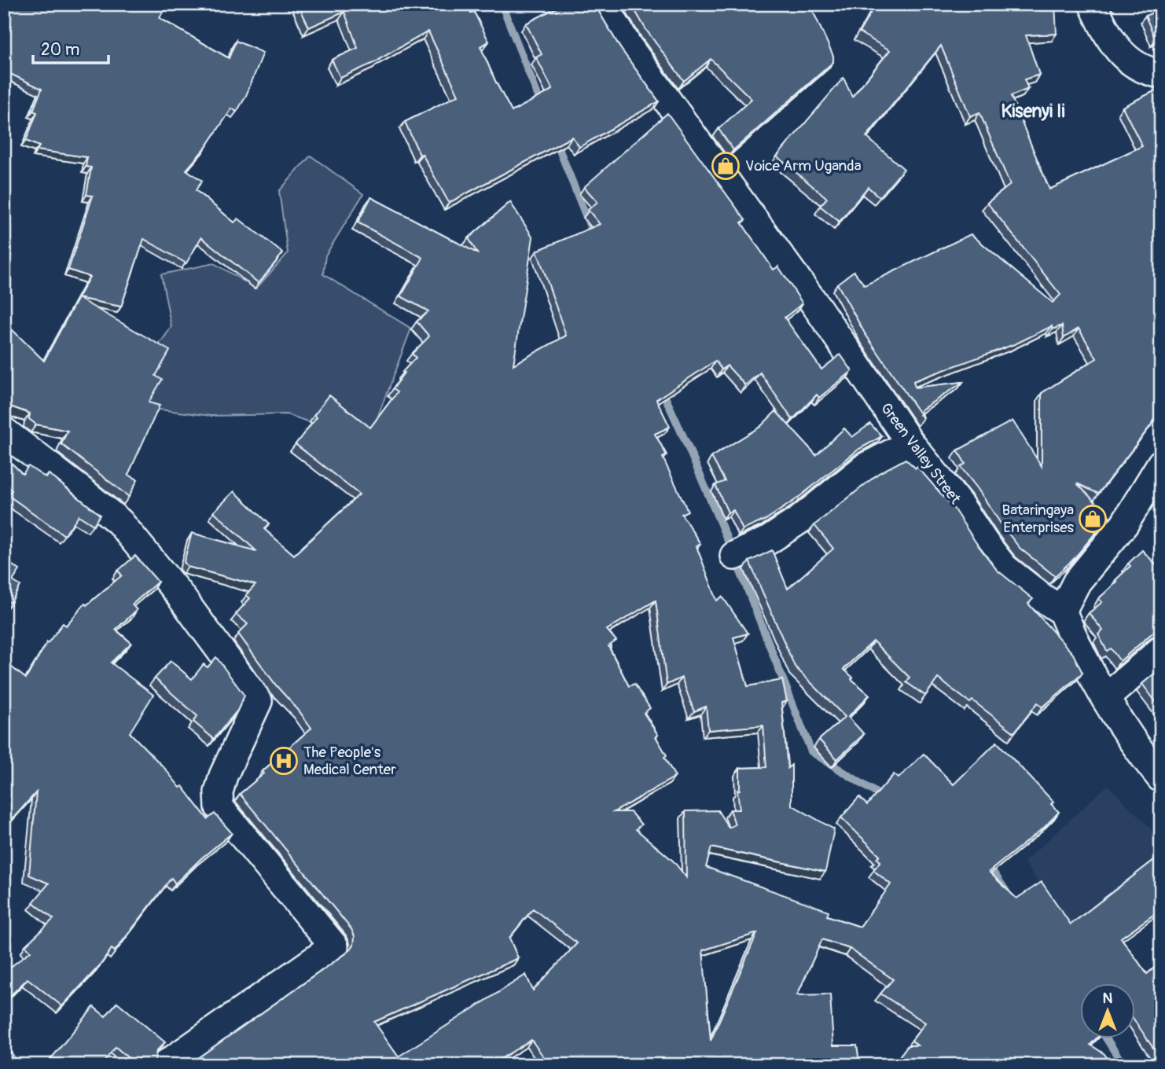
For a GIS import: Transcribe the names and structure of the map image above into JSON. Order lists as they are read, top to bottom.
{
  "streets": {
    "street": ["Green Valley Street"]
  },
  "districts": ["Kisenyi Ii"],
  "places": {
    "shop": ["Voice Arm Uganda", "Bataringaya Enterprises"],
    "hospital": ["The People's Medical Center"]
  },
  "scale_bar": "20 m",
  "north": "top"
}
